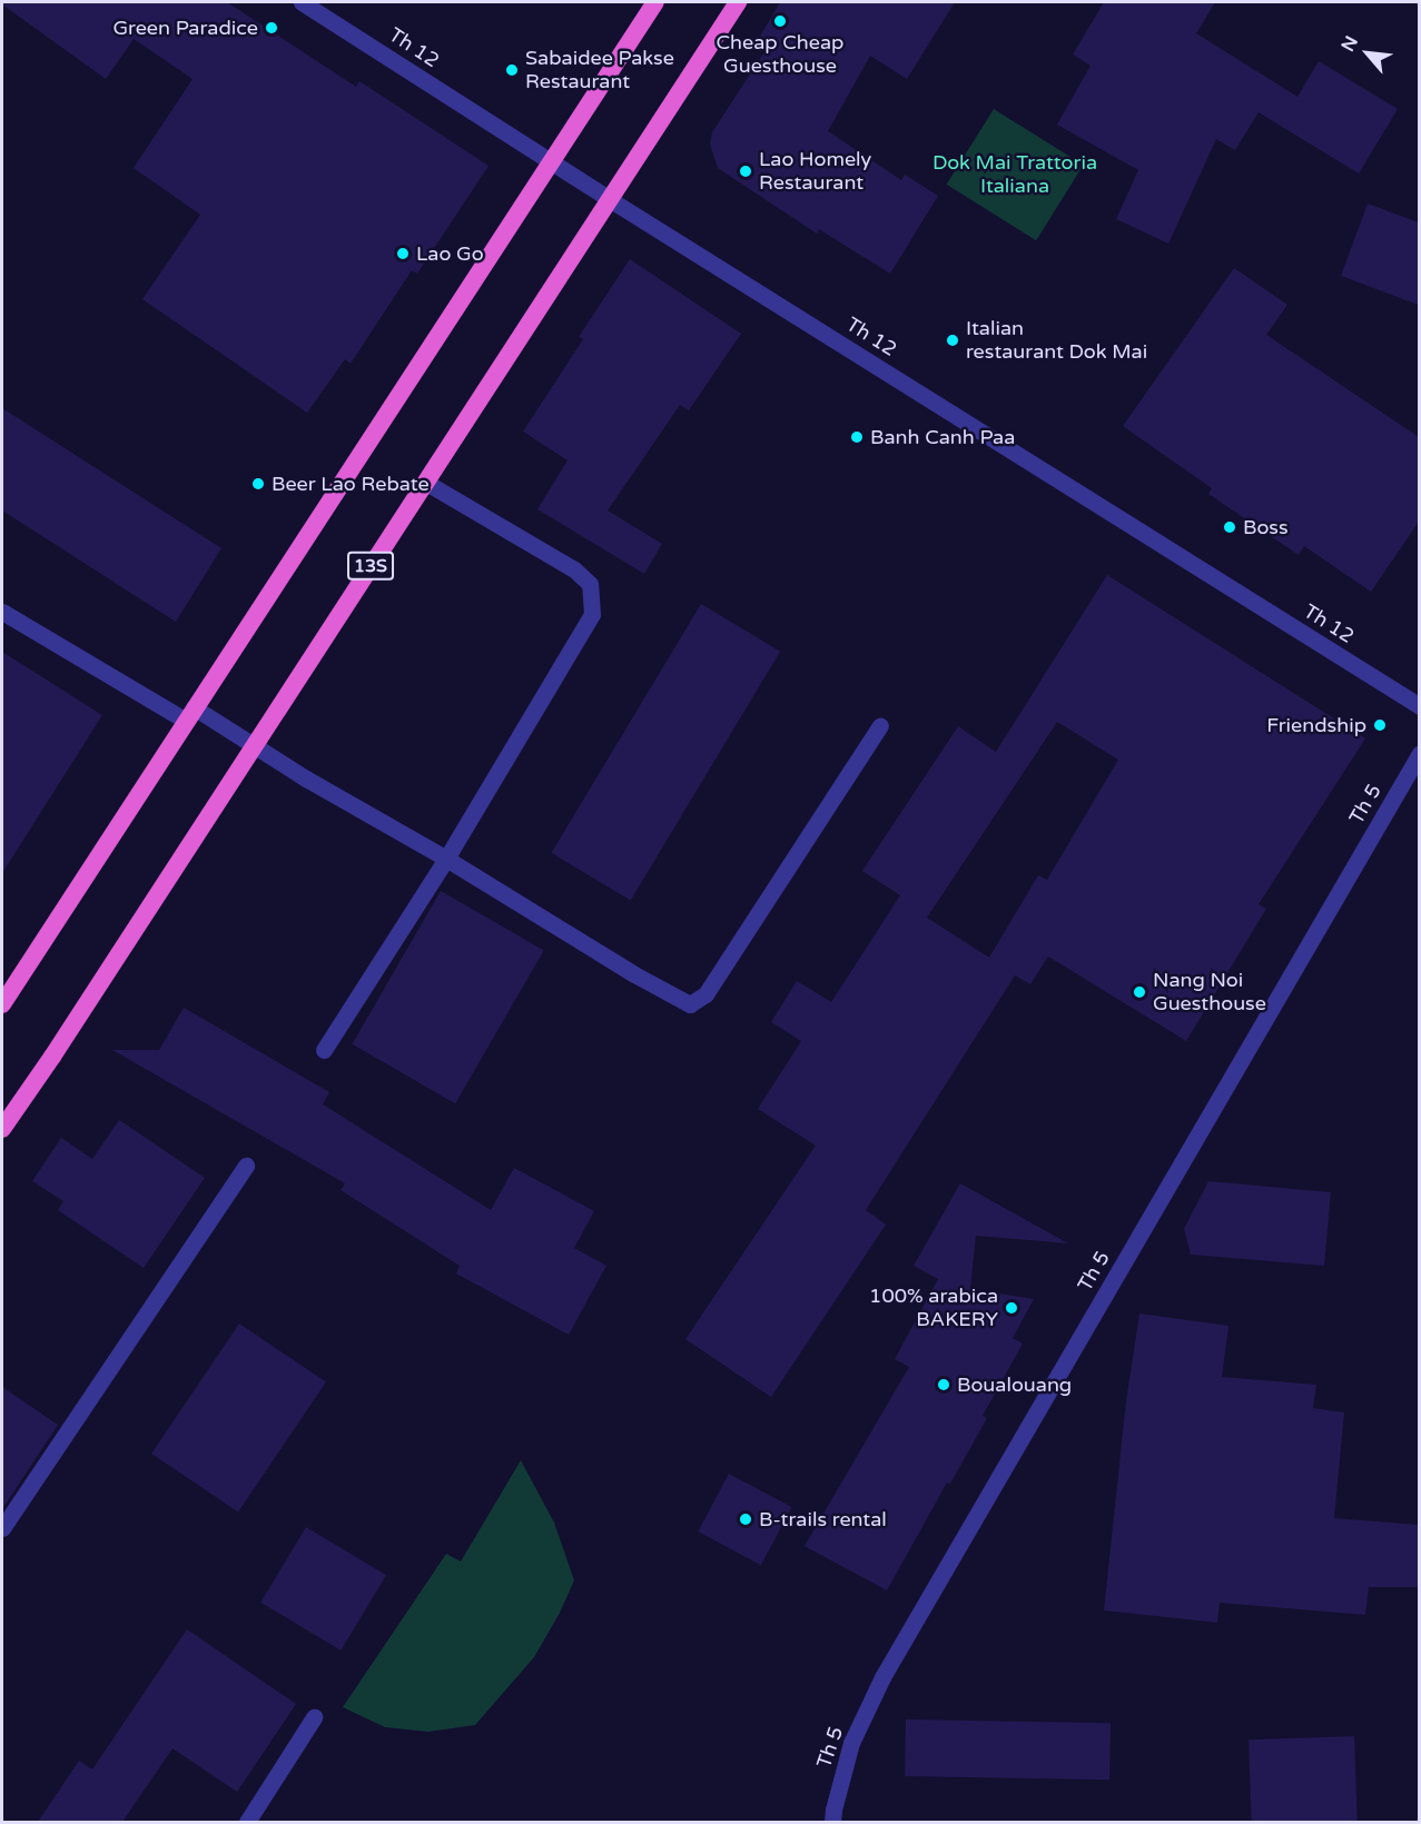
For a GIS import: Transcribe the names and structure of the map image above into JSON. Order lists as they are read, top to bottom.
{
  "streets": {
    "highway": ["13S"],
    "street": ["Th 12", "Th 5"]
  },
  "crossings": [
    ["Th 12", "13S"]
  ],
  "parks": ["Dok Mai Trattoria Italiana"],
  "places": [
    "Cheap Cheap Guesthouse",
    "Green Paradice",
    "Sabaidee Pakse Restaurant",
    "Lao Homely Restaurant",
    "Lao Go",
    "Italian restaurant Dok Mai",
    "Banh Canh Paa",
    "Beer Lao Rebate",
    "Boss",
    "Friendship",
    "Nang Noi Guesthouse",
    "100% arabica BAKERY",
    "Boualouang",
    "B-trails rental"
  ],
  "north": "top left"
}
